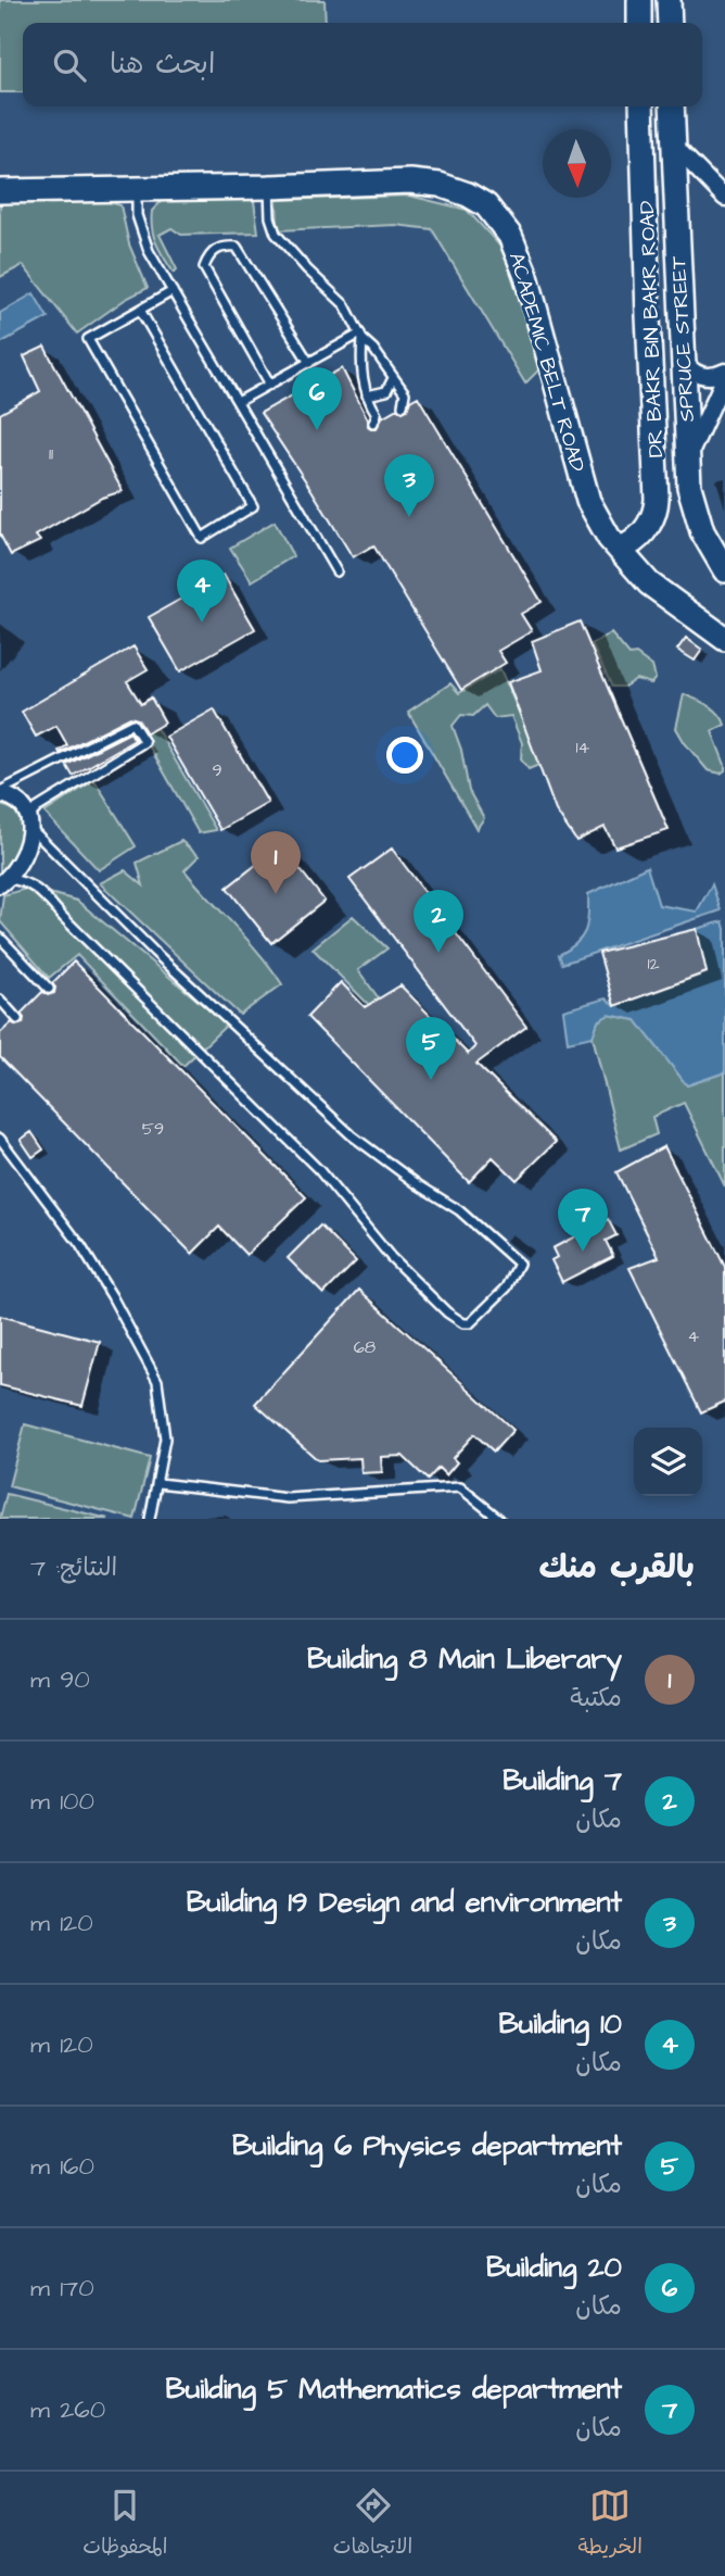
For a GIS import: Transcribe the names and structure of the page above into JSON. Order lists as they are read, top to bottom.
{
  "streets": {
    "street": ["DR BAKR BIN BAKR ROAD", "SPRUCE STREET", "ACADEMIC BELT ROAD"]
  },
  "crossings": [
    ["DR BAKR BIN BAKR ROAD", "ACADEMIC BELT ROAD"]
  ],
  "house_numbers": [
    "11",
    "14",
    "9",
    "12",
    "59",
    "4",
    "68"
  ],
  "north": "bottom",
  "page": {
    "search": "ابحث هنا",
    "pins": [
      "6",
      "3",
      "4",
      "1",
      "2",
      "5",
      "7"
    ],
    "heading": ["بالقرب منك", "النتائج: 7"],
    "list": [
      {
        "mark": "1",
        "name": "Building 8 Main Liberary",
        "note": "مكتبة",
        "value": "90 m"
      },
      {
        "mark": "2",
        "name": "Building 7",
        "note": "مكان",
        "value": "100 m"
      },
      {
        "mark": "3",
        "name": "Building 19 Design and environment",
        "note": "مكان",
        "value": "120 m"
      },
      {
        "mark": "4",
        "name": "Building 10",
        "note": "مكان",
        "value": "120 m"
      },
      {
        "mark": "5",
        "name": "Building 6 Physics department",
        "note": "مكان",
        "value": "160 m"
      },
      {
        "mark": "6",
        "name": "Building 20",
        "note": "مكان",
        "value": "170 m"
      },
      {
        "mark": "7",
        "name": "Building 5 Mathematics department",
        "note": "مكان",
        "value": "260 m"
      }
    ],
    "nav": ["الخريطة", "الاتجاهات", "المحفوظات"]
  }
}
